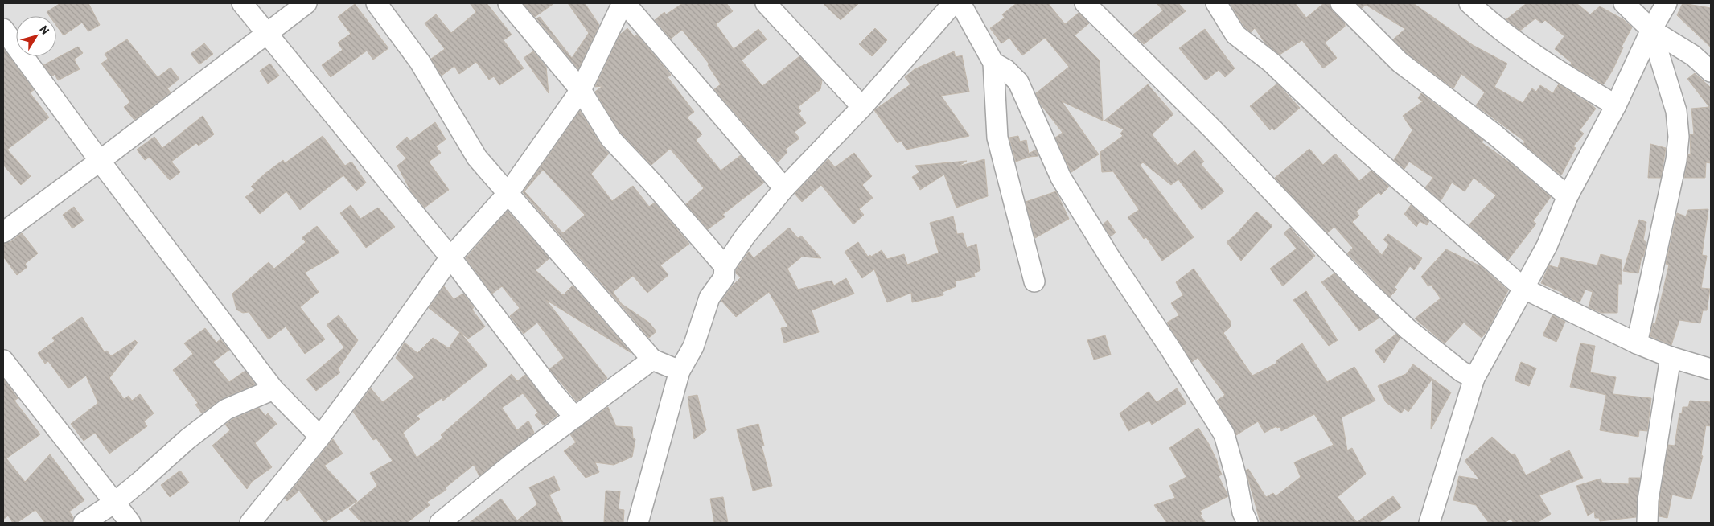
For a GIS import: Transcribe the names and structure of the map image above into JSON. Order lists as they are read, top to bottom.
{
  "north": "top right"
}
